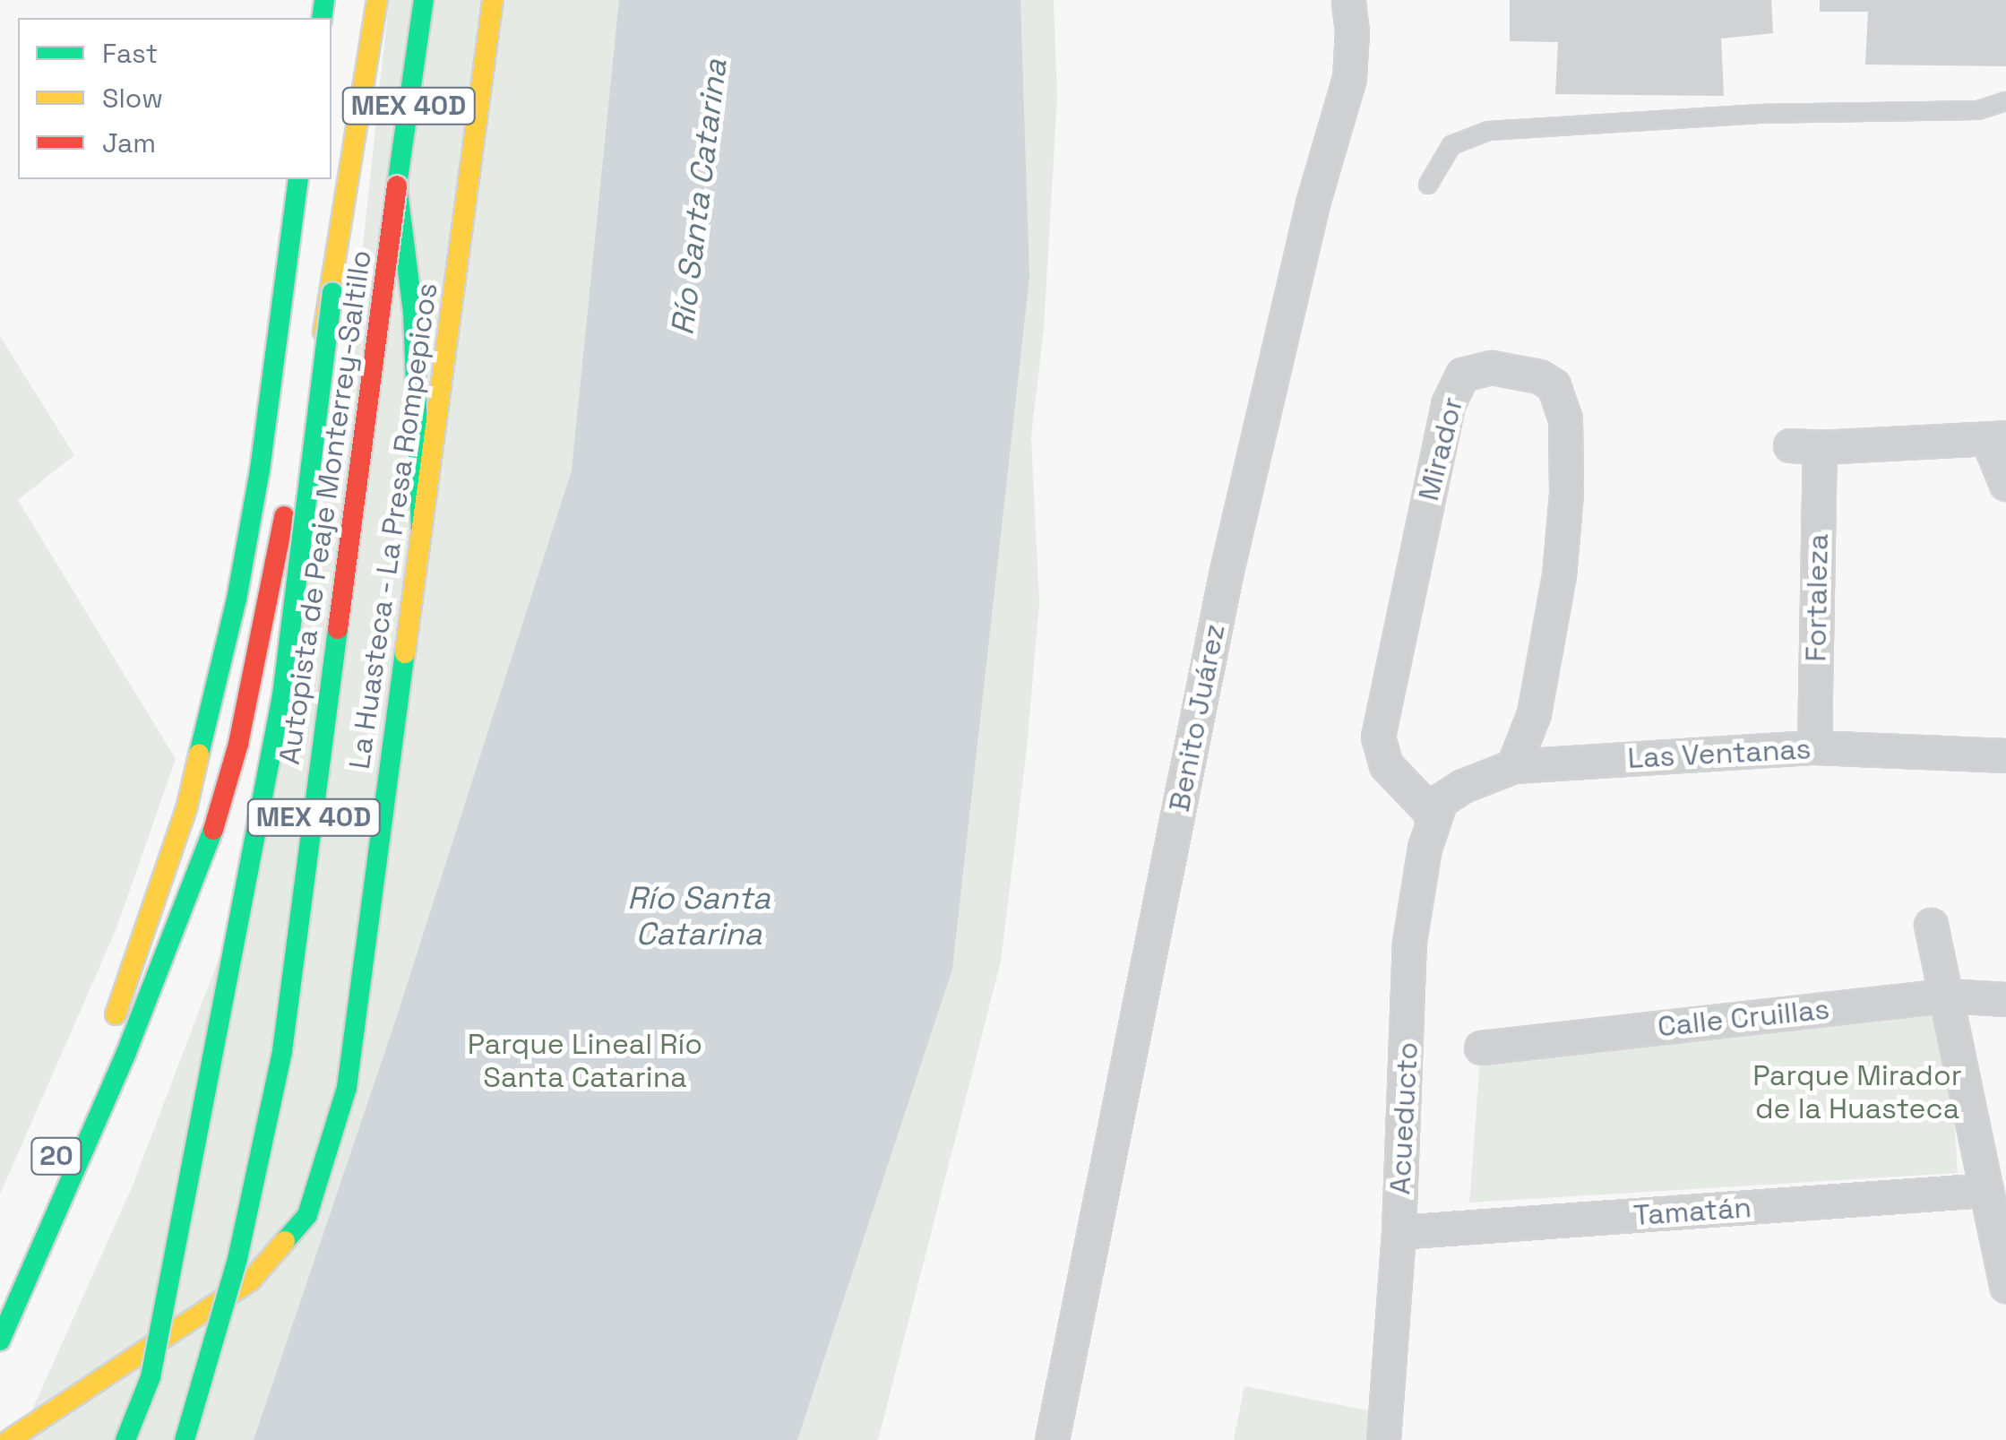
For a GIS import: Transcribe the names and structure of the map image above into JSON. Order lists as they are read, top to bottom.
{
  "streets": {
    "main road": ["MEX 40D", "Autopista de Peaje Monterrey-Saltillo", "La Huasteca - La Presa Rompepicos"],
    "street": [
      "Mirador",
      "Fortaleza",
      "Benito Juárez",
      "Las Ventanas",
      "Calle Cruillas",
      "Acueducto",
      "Tamatán"
    ]
  },
  "crossings": [
    ["MEX 40D", "Autopista de Peaje Monterrey-Saltillo"],
    ["Mirador", "Las Ventanas"],
    ["Mirador", "Acueducto"],
    ["Fortaleza", "Las Ventanas"],
    ["Las Ventanas", "Acueducto"],
    ["Acueducto", "Tamatán"]
  ],
  "water": ["Río Santa Catarina"],
  "parks": ["Parque Lineal Río Santa Catarina", "Parque Mirador de la Huasteca"],
  "legend": ["Fast", "Slow", "Jam"]
}
